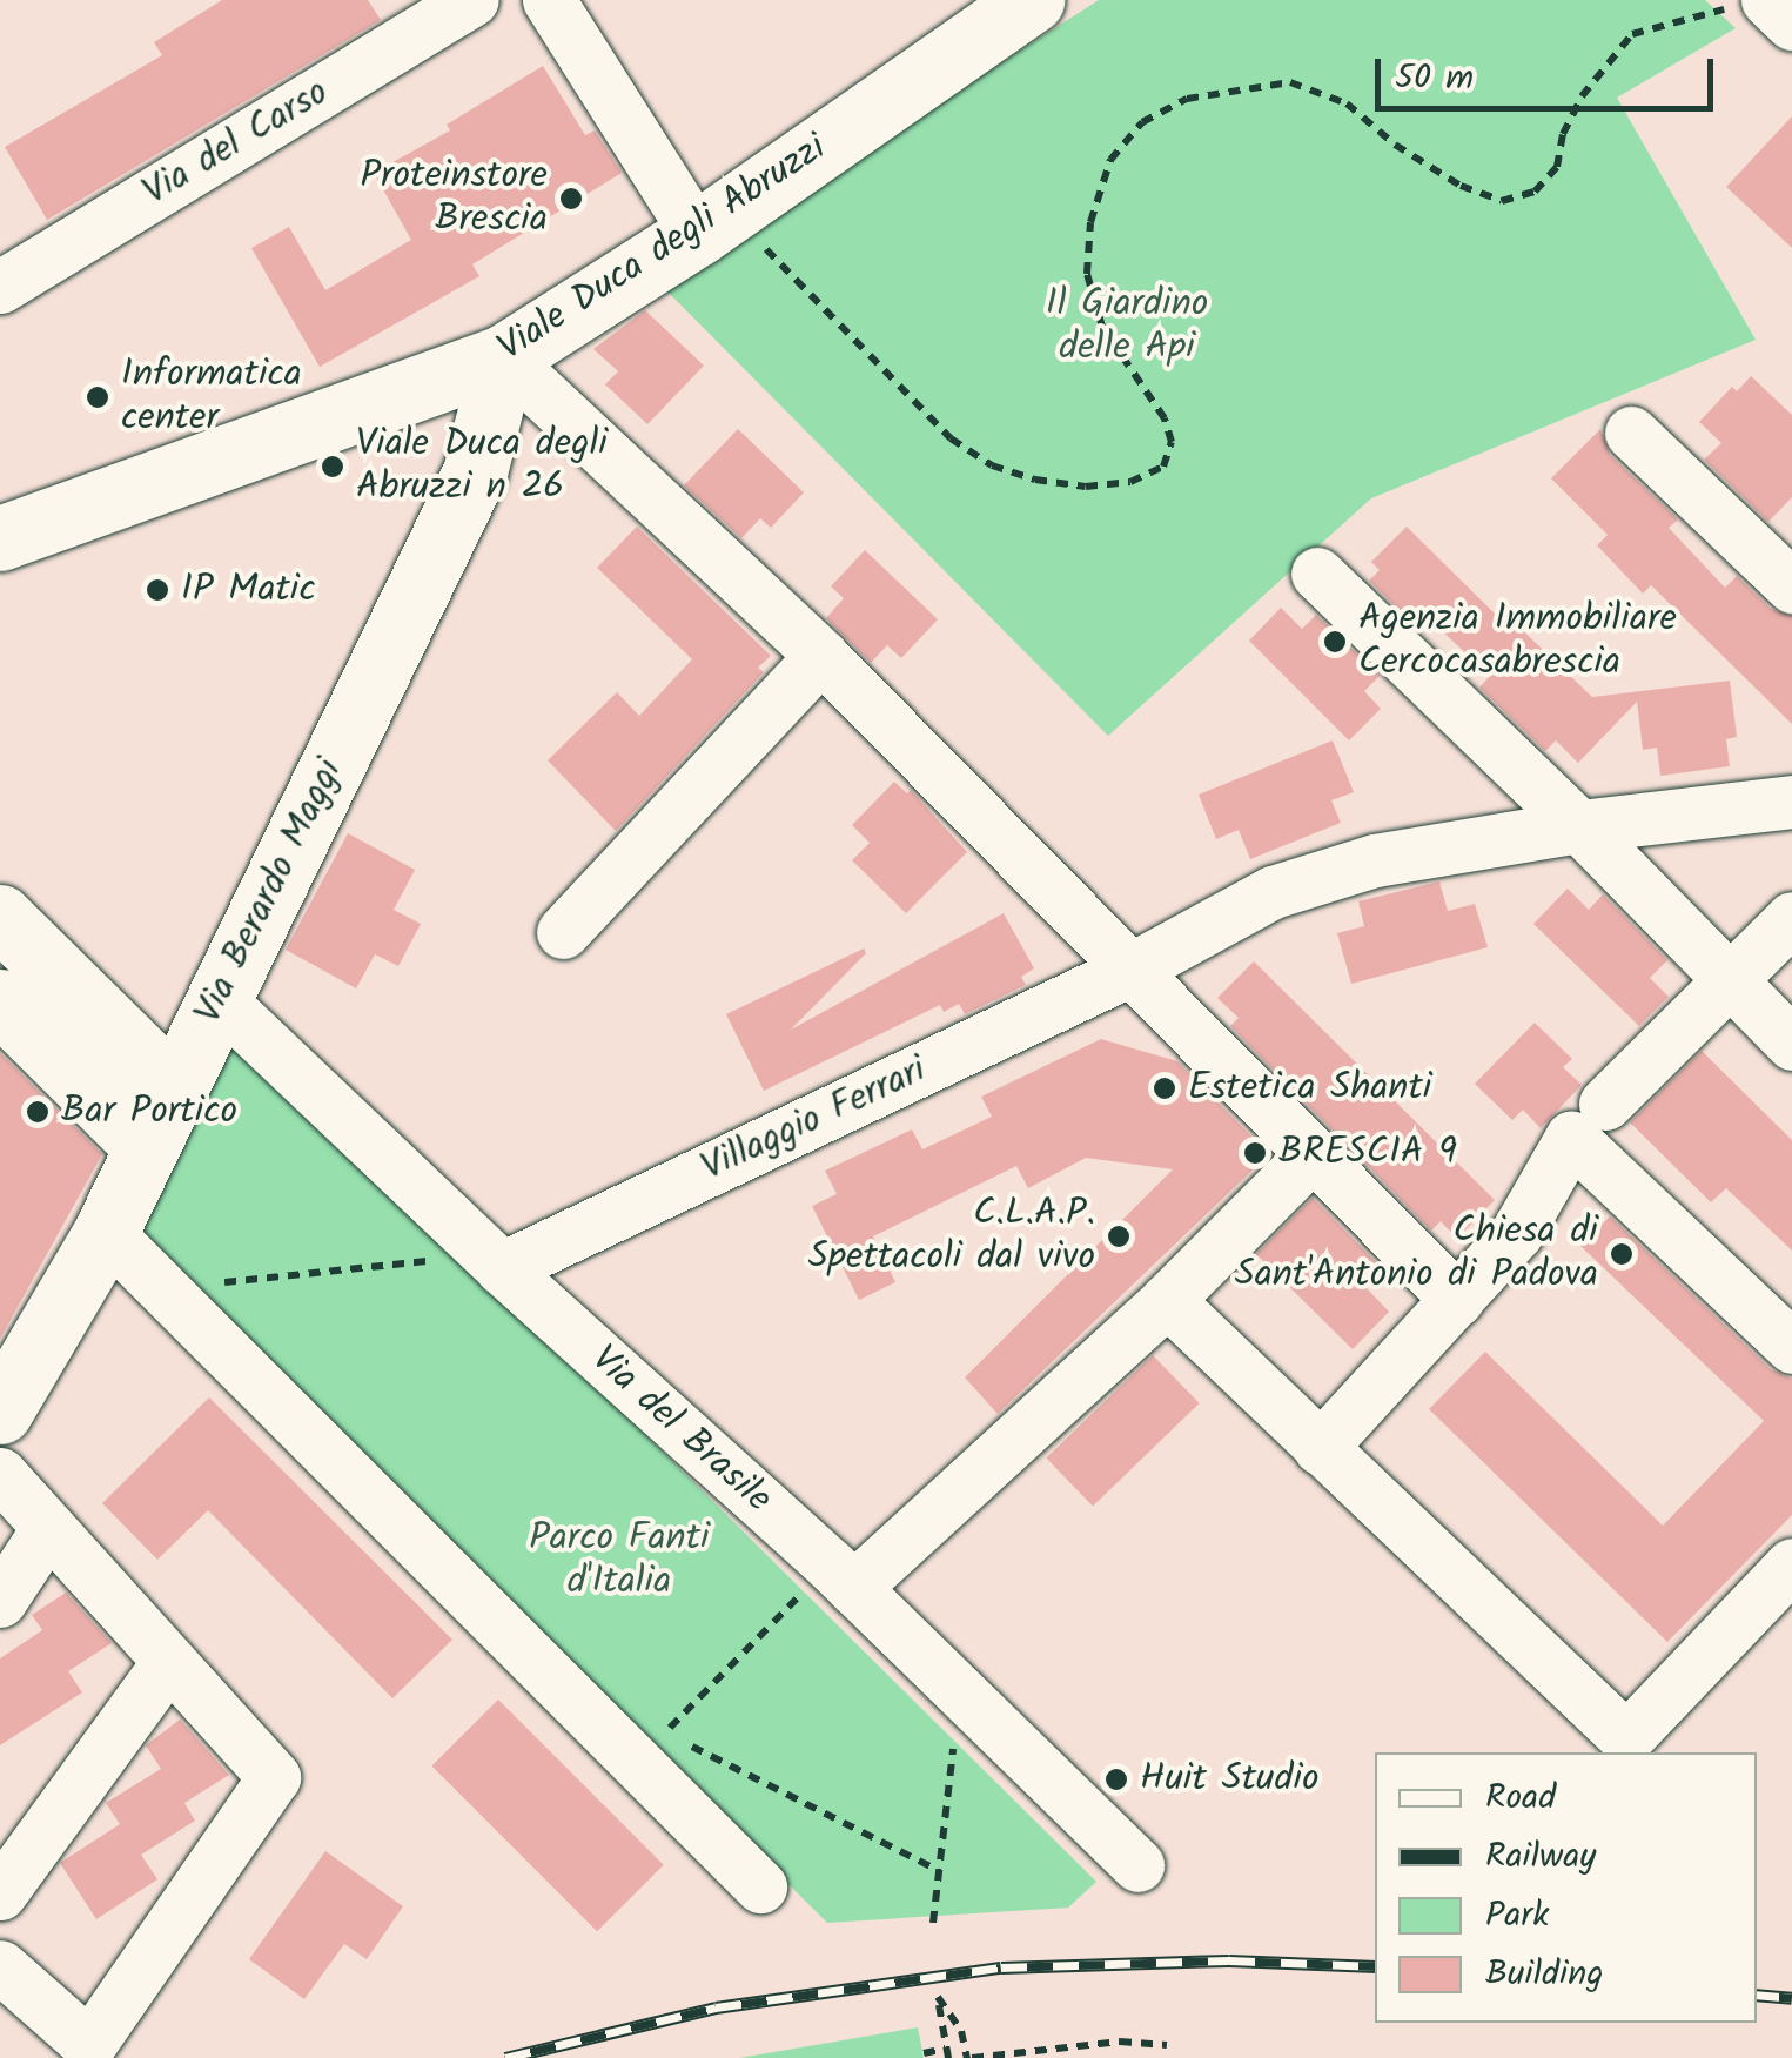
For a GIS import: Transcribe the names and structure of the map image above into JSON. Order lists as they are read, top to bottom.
{
  "streets": {
    "street": [
      "Via del Carso",
      "Viale Duca degli Abruzzi",
      "Via Berardo Maggi",
      "Villaggio Ferrari",
      "Via del Brasile"
    ]
  },
  "crossings": [
    ["Viale Duca degli Abruzzi", "Via Berardo Maggi"],
    ["Via Berardo Maggi", "Via del Brasile"],
    ["Villaggio Ferrari", "Via del Brasile"]
  ],
  "parks": ["Il Giardino delle Api", "Parco Fanti d'Italia"],
  "places": [
    "Proteinstore Brescia",
    "Informatica center",
    "Viale Duca degli Abruzzi n 26",
    "IP Matic",
    "Agenzia Immobiliare Cercocasabrescia",
    "Estetica Shanti",
    "Bar Portico",
    "BRESCIA 9",
    "C.L.A.P. Spettacoli dal vivo",
    "Chiesa di Sant'Antonio di Padova",
    "Huit Studio"
  ],
  "legend": [
    "Road",
    "Railway",
    "Park",
    "Building"
  ],
  "scale_bar": "50 m"
}
